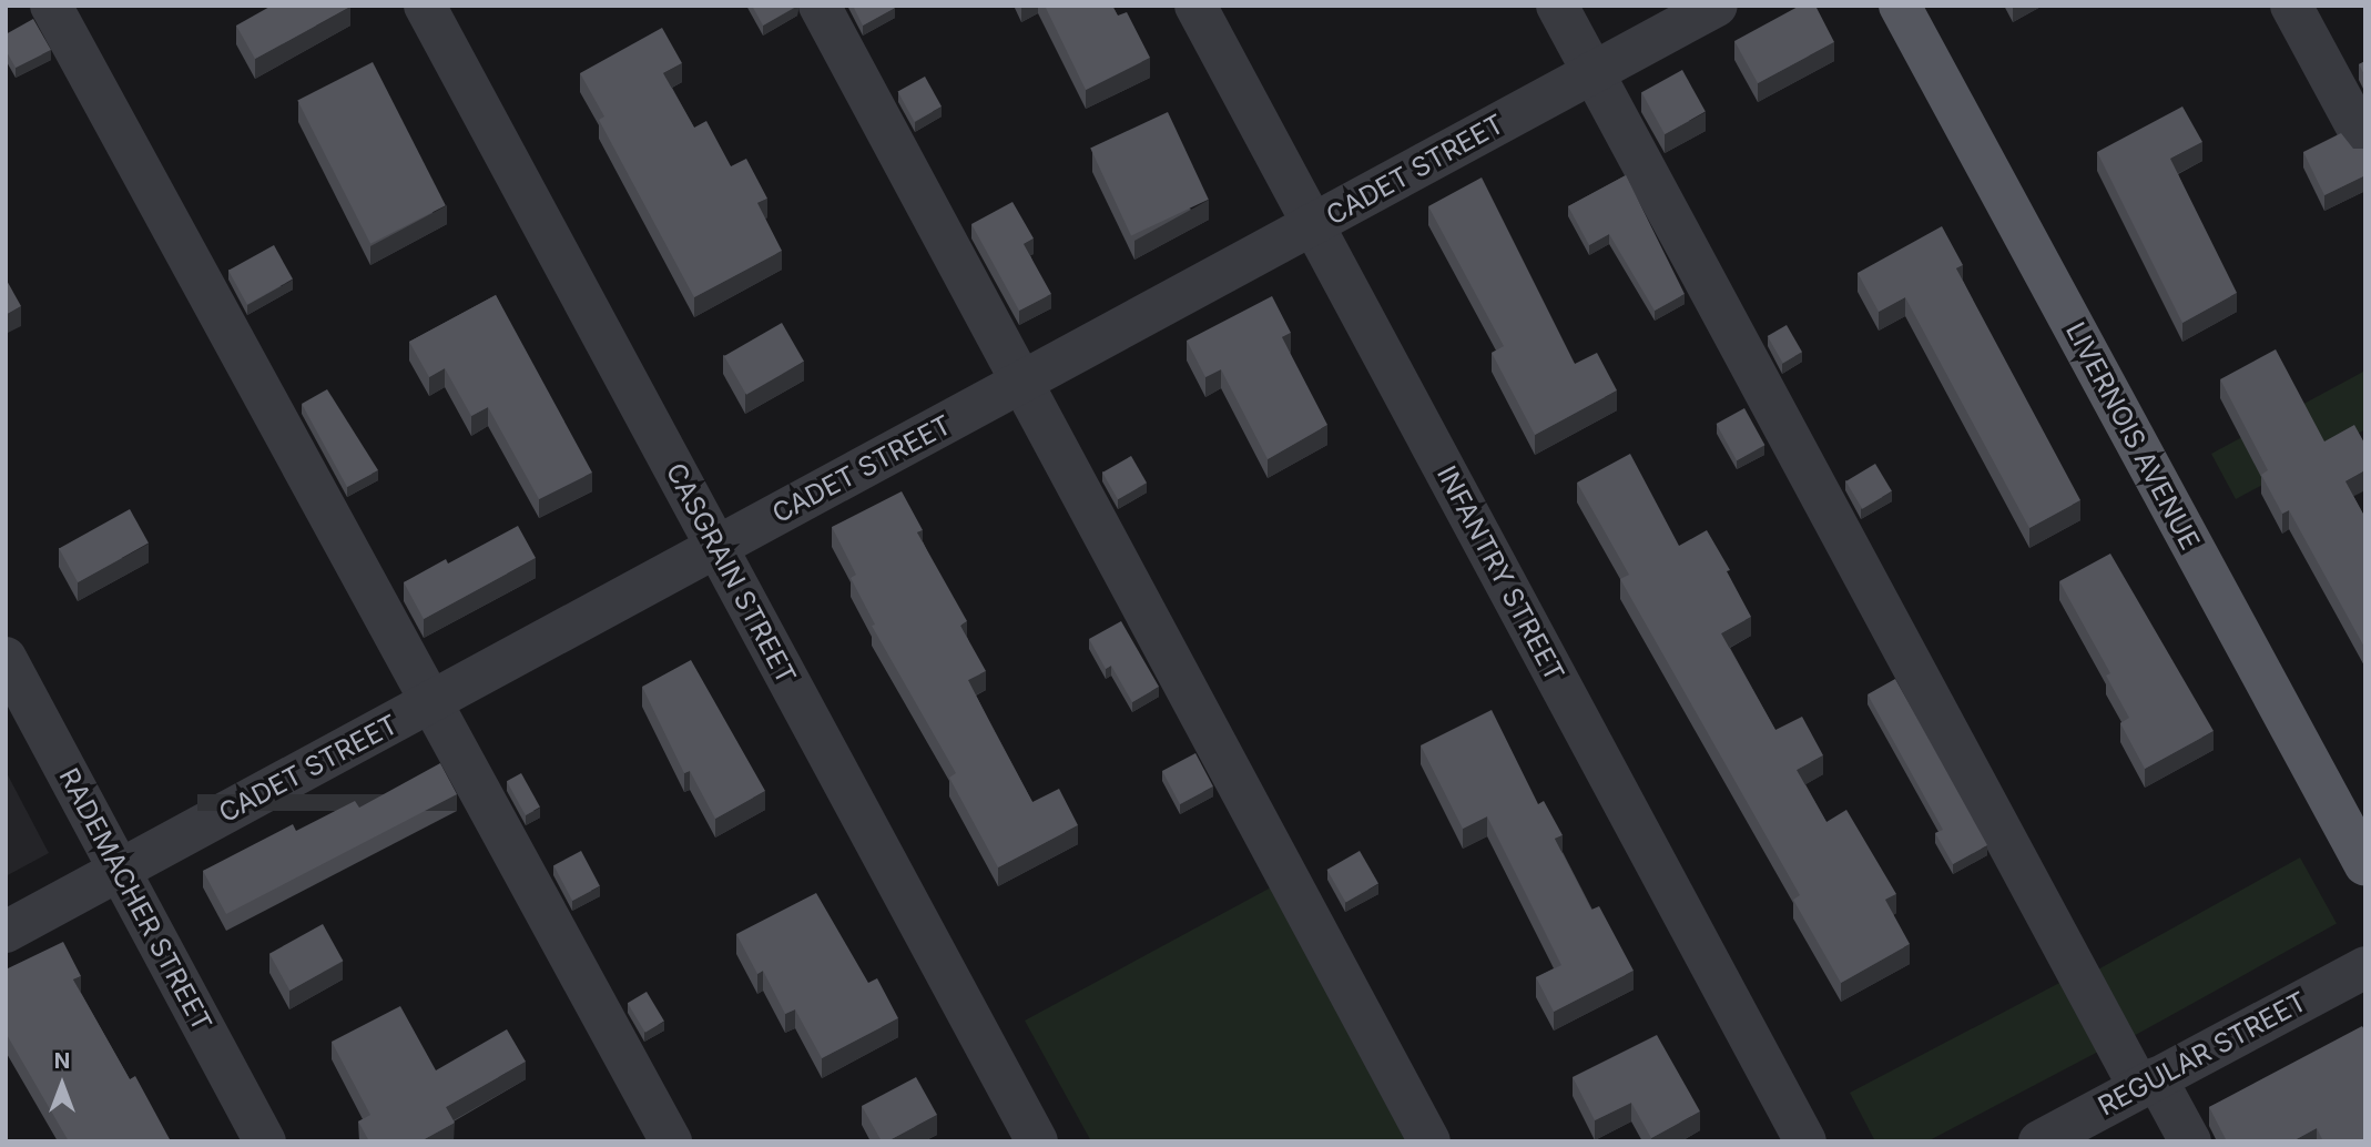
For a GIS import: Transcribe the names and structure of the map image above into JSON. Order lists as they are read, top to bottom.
{
  "streets": {
    "main road": ["LIVERNOIS AVENUE"],
    "street": [
      "CADET STREET",
      "CASGRAIN STREET",
      "INFANTRY STREET",
      "RADEMACHER STREET",
      "REGULAR STREET"
    ]
  },
  "crossings": [
    ["CADET STREET", "CASGRAIN STREET"],
    ["CADET STREET", "INFANTRY STREET"],
    ["CADET STREET", "RADEMACHER STREET"]
  ],
  "north": "top"
}
